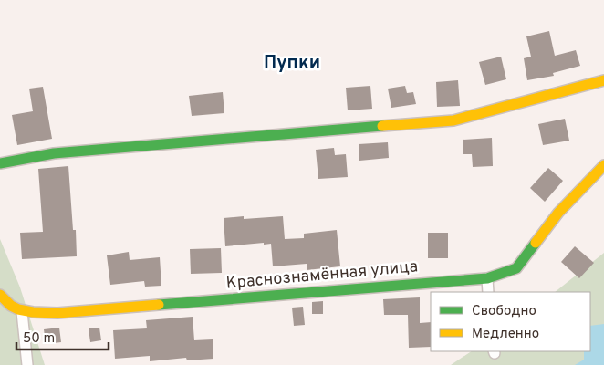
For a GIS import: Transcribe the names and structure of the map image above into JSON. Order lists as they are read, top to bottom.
{
  "streets": {
    "street": ["Краснознамённая улица"]
  },
  "districts": ["Пупки"],
  "legend": ["Свободно", "Медленно"],
  "scale_bar": "50 m"
}
